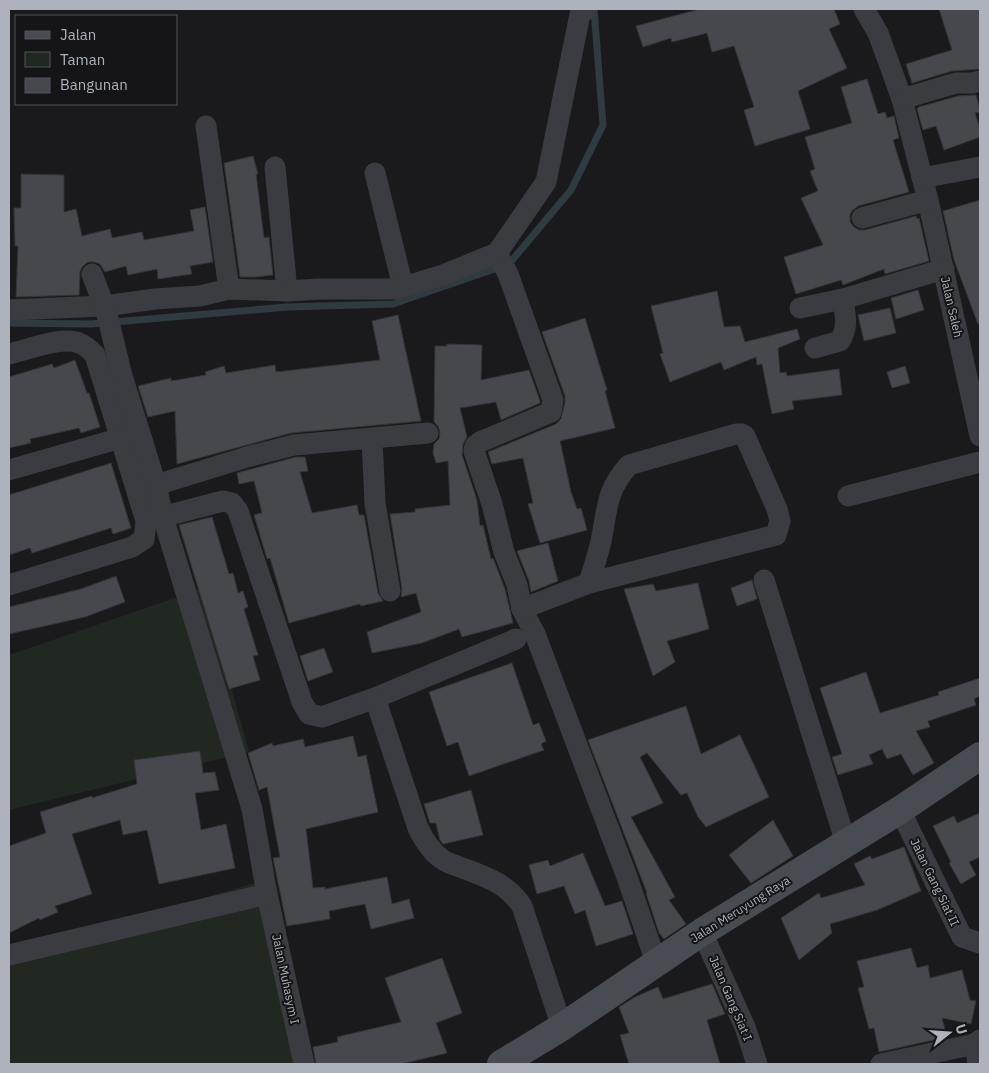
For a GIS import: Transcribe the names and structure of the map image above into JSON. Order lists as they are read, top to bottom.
{
  "streets": {
    "main road": ["Jalan Meruyung Raya"],
    "street": [
      "Jalan Saleh",
      "Jalan Gang Siat II",
      "Jalan Muhasym I",
      "Jalan Gang Siat I"
    ]
  },
  "crossings": [
    ["Jalan Gang Siat II", "Jalan Meruyung Raya"],
    ["Jalan Meruyung Raya", "Jalan Gang Siat I"]
  ],
  "legend": ["Jalan", "Taman", "Bangunan"],
  "north": "right"
}
